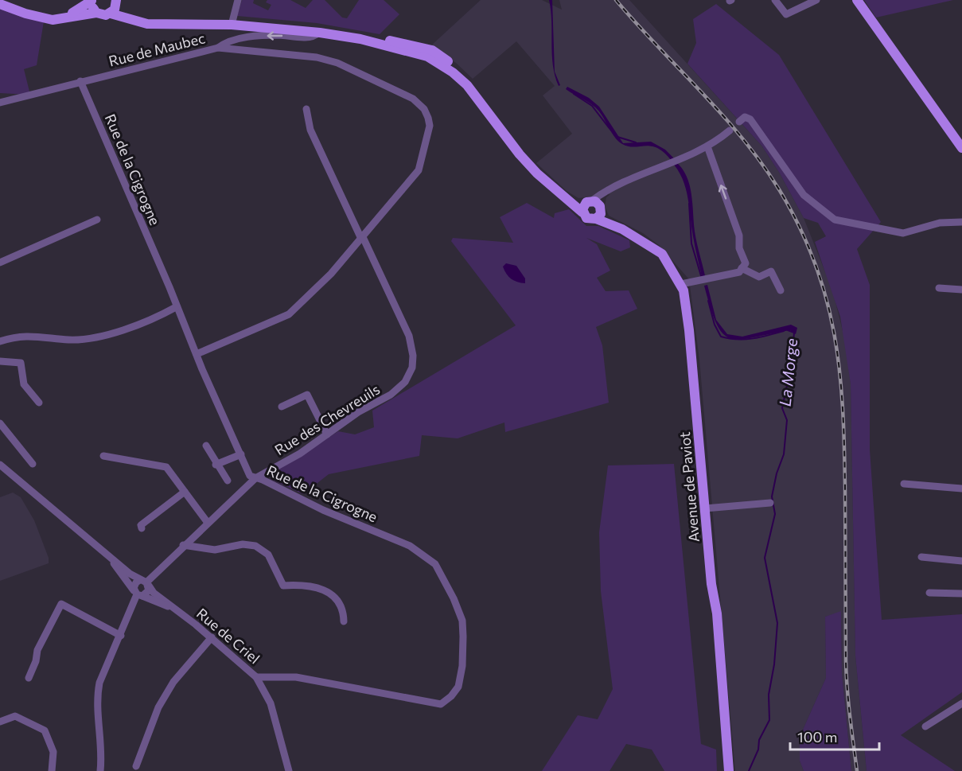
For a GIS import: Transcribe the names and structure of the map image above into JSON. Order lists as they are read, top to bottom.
{
  "streets": {
    "main road": ["Avenue de Paviot"],
    "street": [
      "Rue de Maubec",
      "Rue de la Cigrogne",
      "Rue des Chevreuils",
      "Rue de Criel"
    ]
  },
  "crossings": [
    ["Rue de Maubec", "Rue de la Cigrogne"],
    ["Rue de la Cigrogne", "Rue des Chevreuils"],
    ["Rue de la Cigrogne", "Rue de Criel"],
    ["Rue des Chevreuils", "Rue de Criel"]
  ],
  "water": ["La Morge"],
  "scale_bar": "100 m"
}
